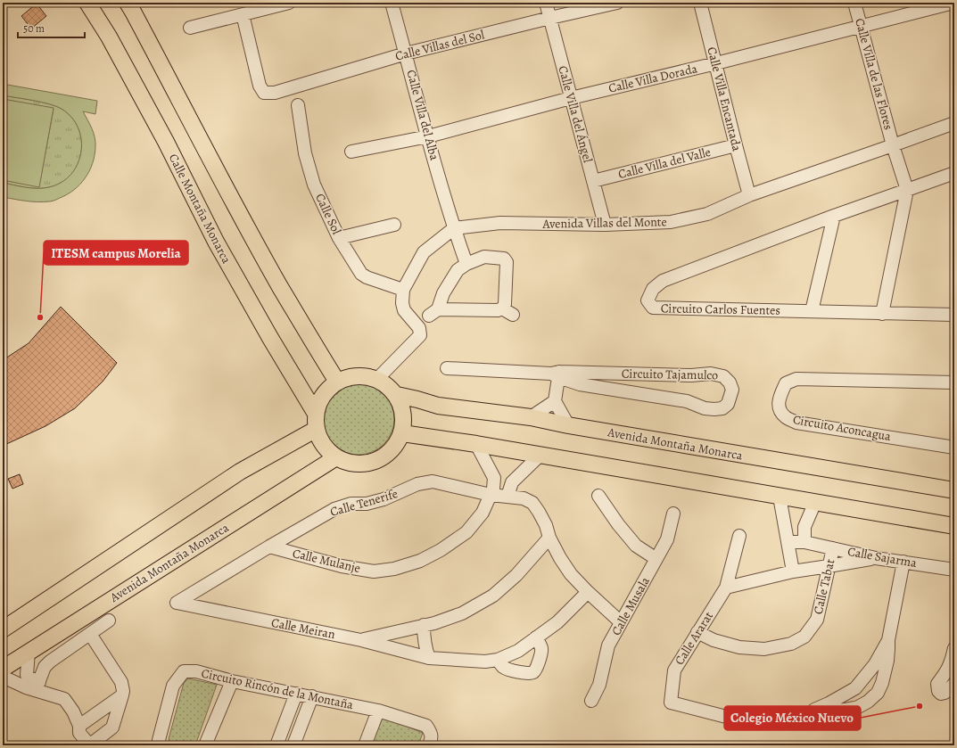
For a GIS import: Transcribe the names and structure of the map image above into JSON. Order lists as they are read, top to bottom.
{
  "streets": {
    "main road": ["Calle Montaña Monarca", "Avenida Montaña Monarca"],
    "street": [
      "Calle Villas del Sol",
      "Calle Villa de las Flores",
      "Calle Villa Dorada",
      "Calle Villa Encantada",
      "Calle Villa del Ángel",
      "Calle Villa del Alba",
      "Calle Villa del Valle",
      "Calle Sol",
      "Avenida Villas del Monte",
      "Circuito Carlos Fuentes",
      "Circuito Tajamulco",
      "Circuito Aconcagua",
      "Calle Tenerife",
      "Calle Sajarma",
      "Calle Mulanje",
      "Calle Tabat",
      "Calle Musala",
      "Calle Meiran",
      "Calle Ararat",
      "Circuito Rincón de la Montaña"
    ]
  },
  "crossings": [
    ["Calle Villas del Sol", "Calle Villa del Ángel"],
    ["Calle Villas del Sol", "Calle Villa del Alba"],
    ["Calle Villa de las Flores", "Calle Villa Dorada"],
    ["Calle Villa de las Flores", "Avenida Villas del Monte"],
    ["Calle Villa Dorada", "Calle Villa Encantada"],
    ["Calle Villa Dorada", "Calle Villa del Ángel"],
    ["Calle Villa Dorada", "Calle Villa del Alba"],
    ["Calle Villa Encantada", "Calle Villa del Valle"],
    ["Calle Villa Encantada", "Avenida Villas del Monte"],
    ["Calle Villa del Ángel", "Calle Villa del Valle"],
    ["Calle Villa del Ángel", "Avenida Villas del Monte"],
    ["Calle Villa del Alba", "Avenida Villas del Monte"],
    ["Calle Montaña Monarca", "Avenida Montaña Monarca"],
    ["Calle Tenerife", "Calle Mulanje"],
    ["Calle Tenerife", "Calle Musala"],
    ["Calle Tenerife", "Calle Meiran"],
    ["Calle Sajarma", "Calle Tabat"],
    ["Calle Sajarma", "Calle Ararat"],
    ["Calle Tabat", "Calle Ararat"]
  ],
  "places": ["ITESM campus Morelia", "Colegio México Nuevo"],
  "scale_bar": "50 m"
}
